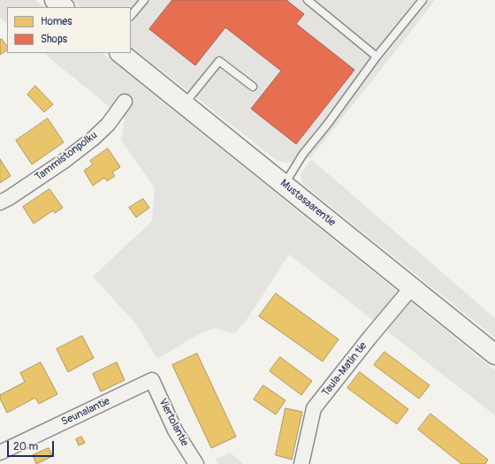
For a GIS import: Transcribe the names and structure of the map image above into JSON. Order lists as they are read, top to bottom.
{
  "streets": {
    "main road": ["Mustasaarentie"],
    "street": [
      "Tammistonpolku",
      "Taula-Matin tie",
      "Seunalantie",
      "Viertolantie"
    ]
  },
  "crossings": [
    ["Mustasaarentie", "Taula-Matin tie"],
    ["Seunalantie", "Viertolantie"]
  ],
  "legend": ["Homes", "Shops"],
  "scale_bar": "20 m"
}
